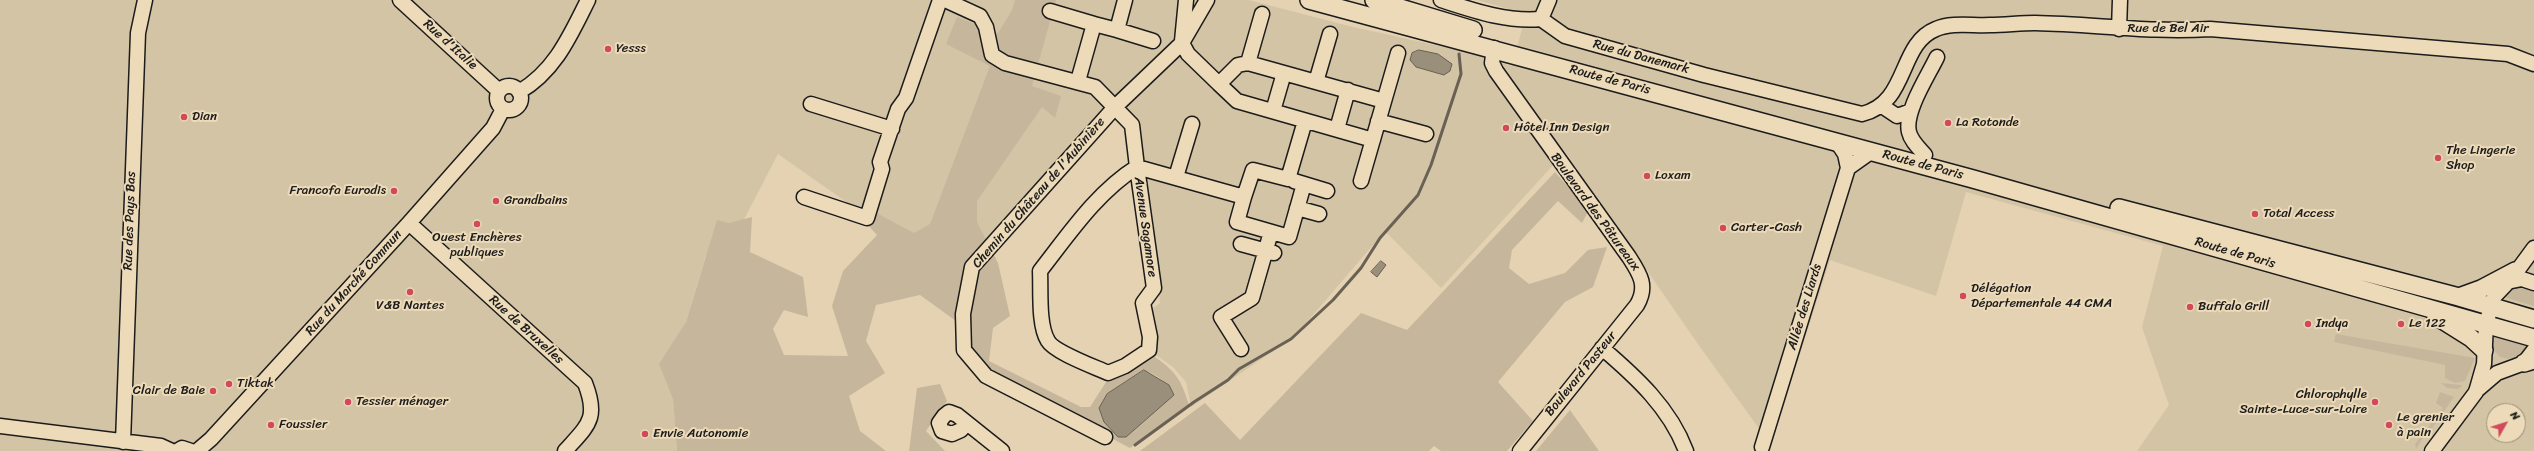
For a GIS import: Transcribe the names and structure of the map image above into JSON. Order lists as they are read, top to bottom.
{
  "streets": {
    "main road": ["Route de Paris"],
    "street": [
      "Rue de Bel Air",
      "Rue d'Italie",
      "Rue du Danemark",
      "Chemin du Château de l'Aubinière",
      "Boulevard des Pâtureaux",
      "Rue des Pays Bas",
      "Avenue Sagamore",
      "Rue du Marché Commun",
      "Allée des Liards",
      "Rue de Bruxelles",
      "Boulevard Pasteur"
    ]
  },
  "crossings": [
    ["Rue de Bel Air", "Rue du Danemark"],
    ["Rue d'Italie", "Rue du Marché Commun"],
    ["Route de Paris", "Boulevard des Pâtureaux"],
    ["Chemin du Château de l'Aubinière", "Avenue Sagamore"],
    ["Boulevard des Pâtureaux", "Boulevard Pasteur"],
    ["Rue du Marché Commun", "Rue de Bruxelles"]
  ],
  "places": [
    "Yesss",
    "Dian",
    "La Rotonde",
    "Hôtel Inn Design",
    "The Lingerie Shop",
    "Loxam",
    "Francofa Eurodis",
    "Grandbains",
    "Total Access",
    "Ouest Enchères publiques",
    "Carter-Cash",
    "V&B Nantes",
    "Délégation Départementale 44 CMA",
    "Buffalo Grill",
    "Indya",
    "Le 122",
    "Tiktak",
    "Clair de Baie",
    "Tessier ménager",
    "Chlorophylle Sainte-Luce-sur-Loire",
    "Foussier",
    "Le grenier à pain",
    "Envie Autonomie"
  ],
  "north": "top right"
}
